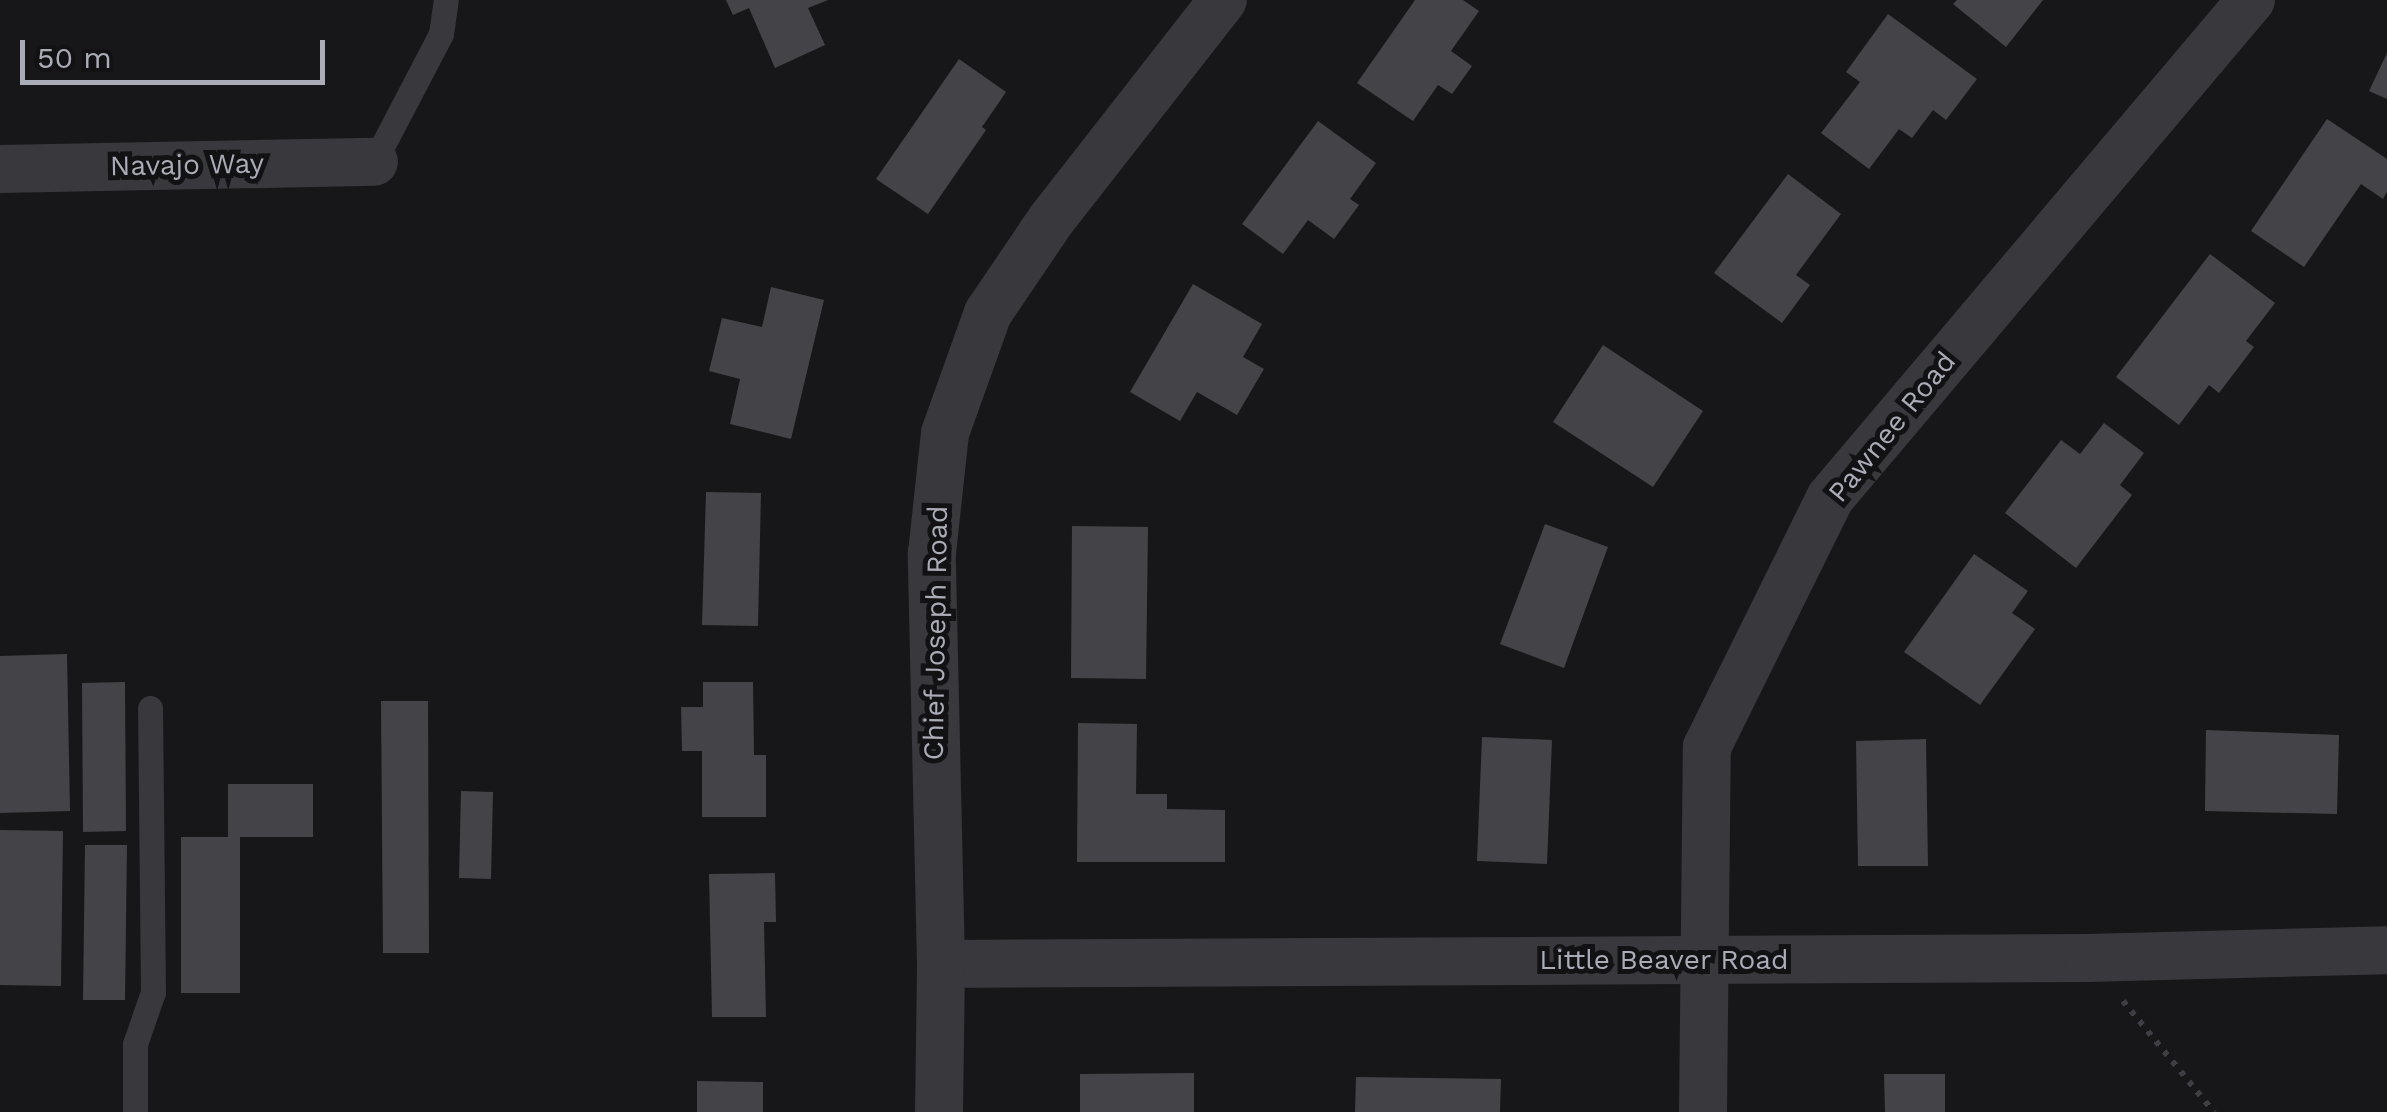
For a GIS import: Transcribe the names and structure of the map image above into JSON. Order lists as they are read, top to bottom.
{
  "streets": {
    "street": [
      "Navajo Way",
      "Pawnee Road",
      "Chief Joseph Road",
      "Little Beaver Road"
    ]
  },
  "crossings": [
    ["Pawnee Road", "Little Beaver Road"],
    ["Chief Joseph Road", "Little Beaver Road"]
  ],
  "scale_bar": "50 m"
}
